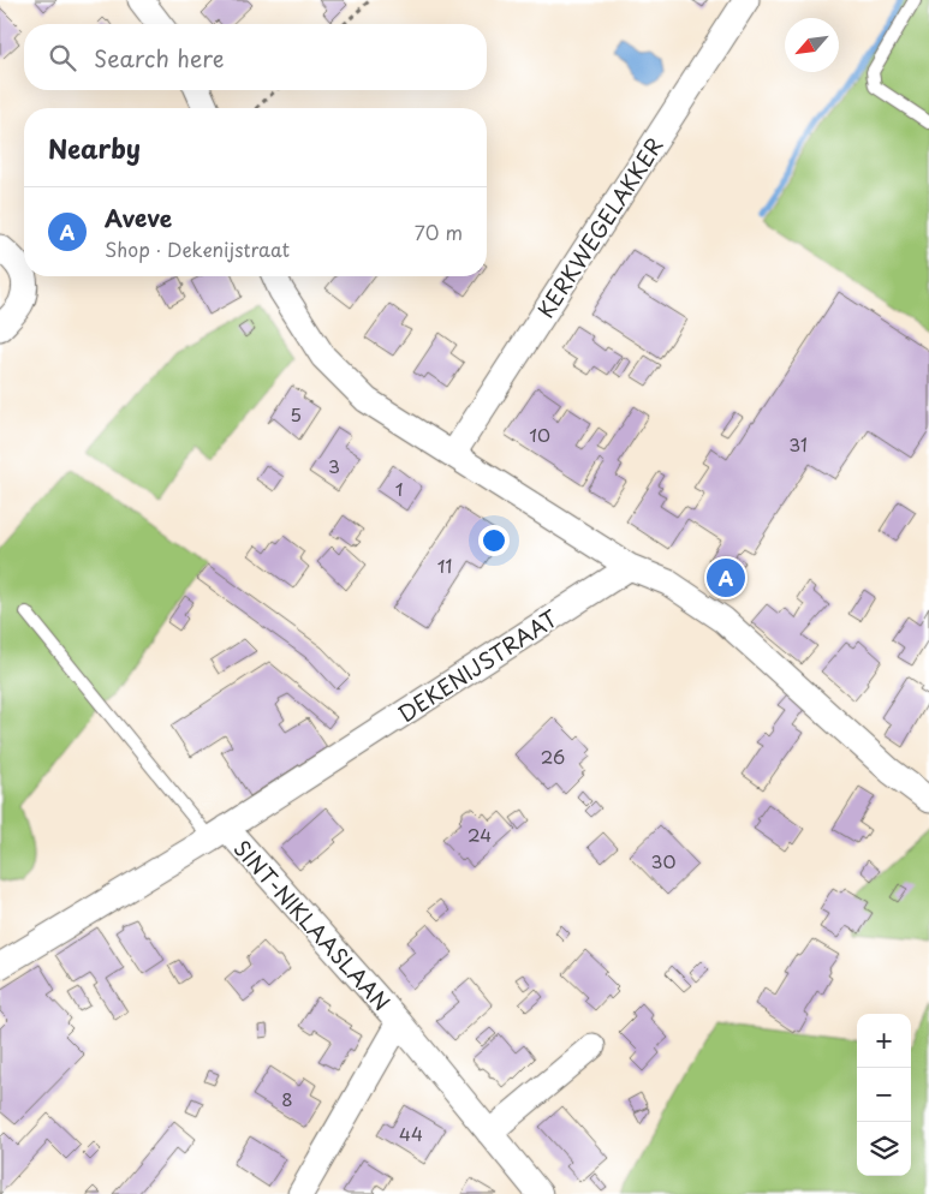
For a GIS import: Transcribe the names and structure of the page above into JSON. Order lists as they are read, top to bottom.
{
  "streets": {
    "street": ["KERKWEGELAKKER", "DEKENIJSTRAAT", "SINT-NIKLAASLAAN"]
  },
  "crossings": [
    ["DEKENIJSTRAAT", "SINT-NIKLAASLAAN"]
  ],
  "house_numbers": [
    "5",
    "10",
    "31",
    "3",
    "1",
    "11",
    "26",
    "24",
    "30",
    "8",
    "44"
  ],
  "north": "bottom left",
  "page": {
    "search": "Search here",
    "heading": "Nearby",
    "list": [
      {
        "mark": "A",
        "name": "Aveve",
        "note": "Shop · Dekenijstraat",
        "value": "70 m"
      }
    ],
    "pins": "A",
    "map_buttons": ["+", "−"]
  }
}
